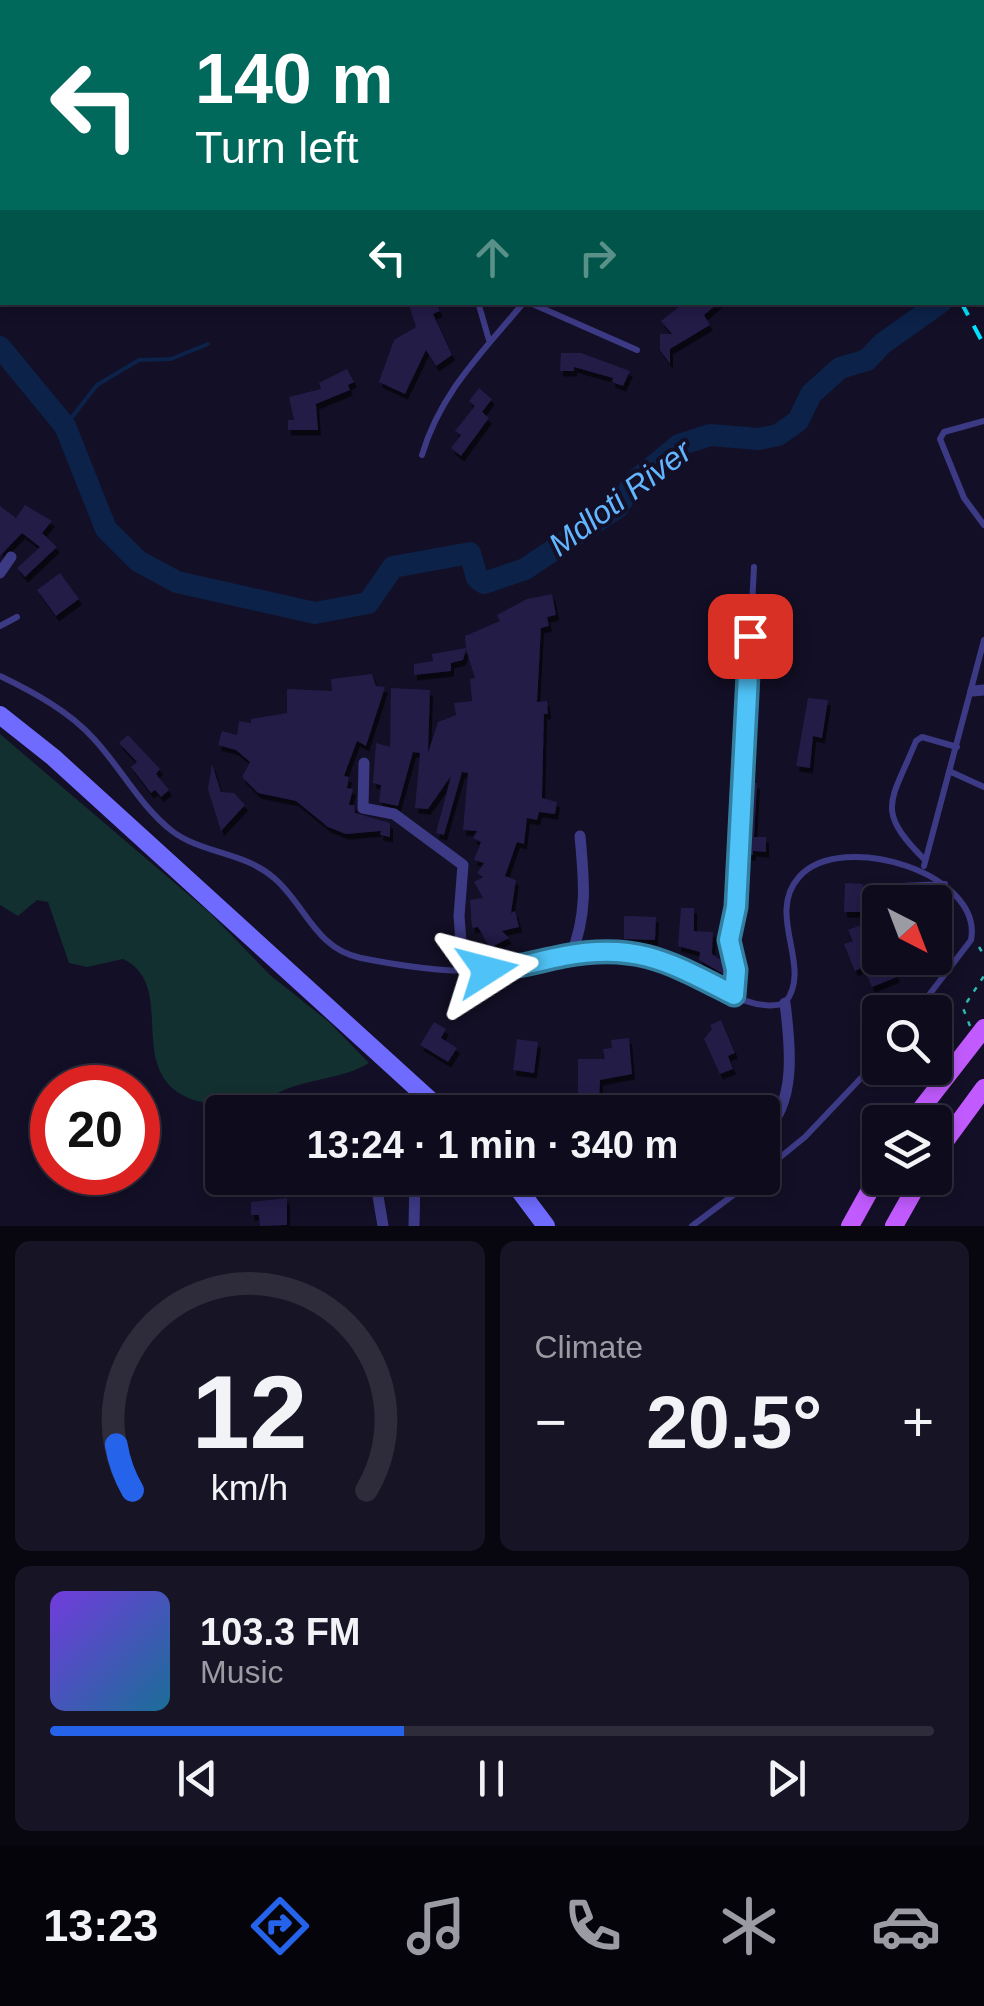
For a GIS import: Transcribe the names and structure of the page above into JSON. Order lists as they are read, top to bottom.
{
  "water": ["Mdloti River"],
  "north": "bottom right",
  "page": {
    "turn": ["140 m", "Turn left"],
    "limit": "20",
    "trip": "13:24 · 1 min · 340 m",
    "tile": "Climate",
    "heat": ["−", "20.5°", "+"],
    "song": ["103.3 FM", "Music"],
    "tabs": "13:23",
    "gauge": ["12", "km/h"]
  }
}
